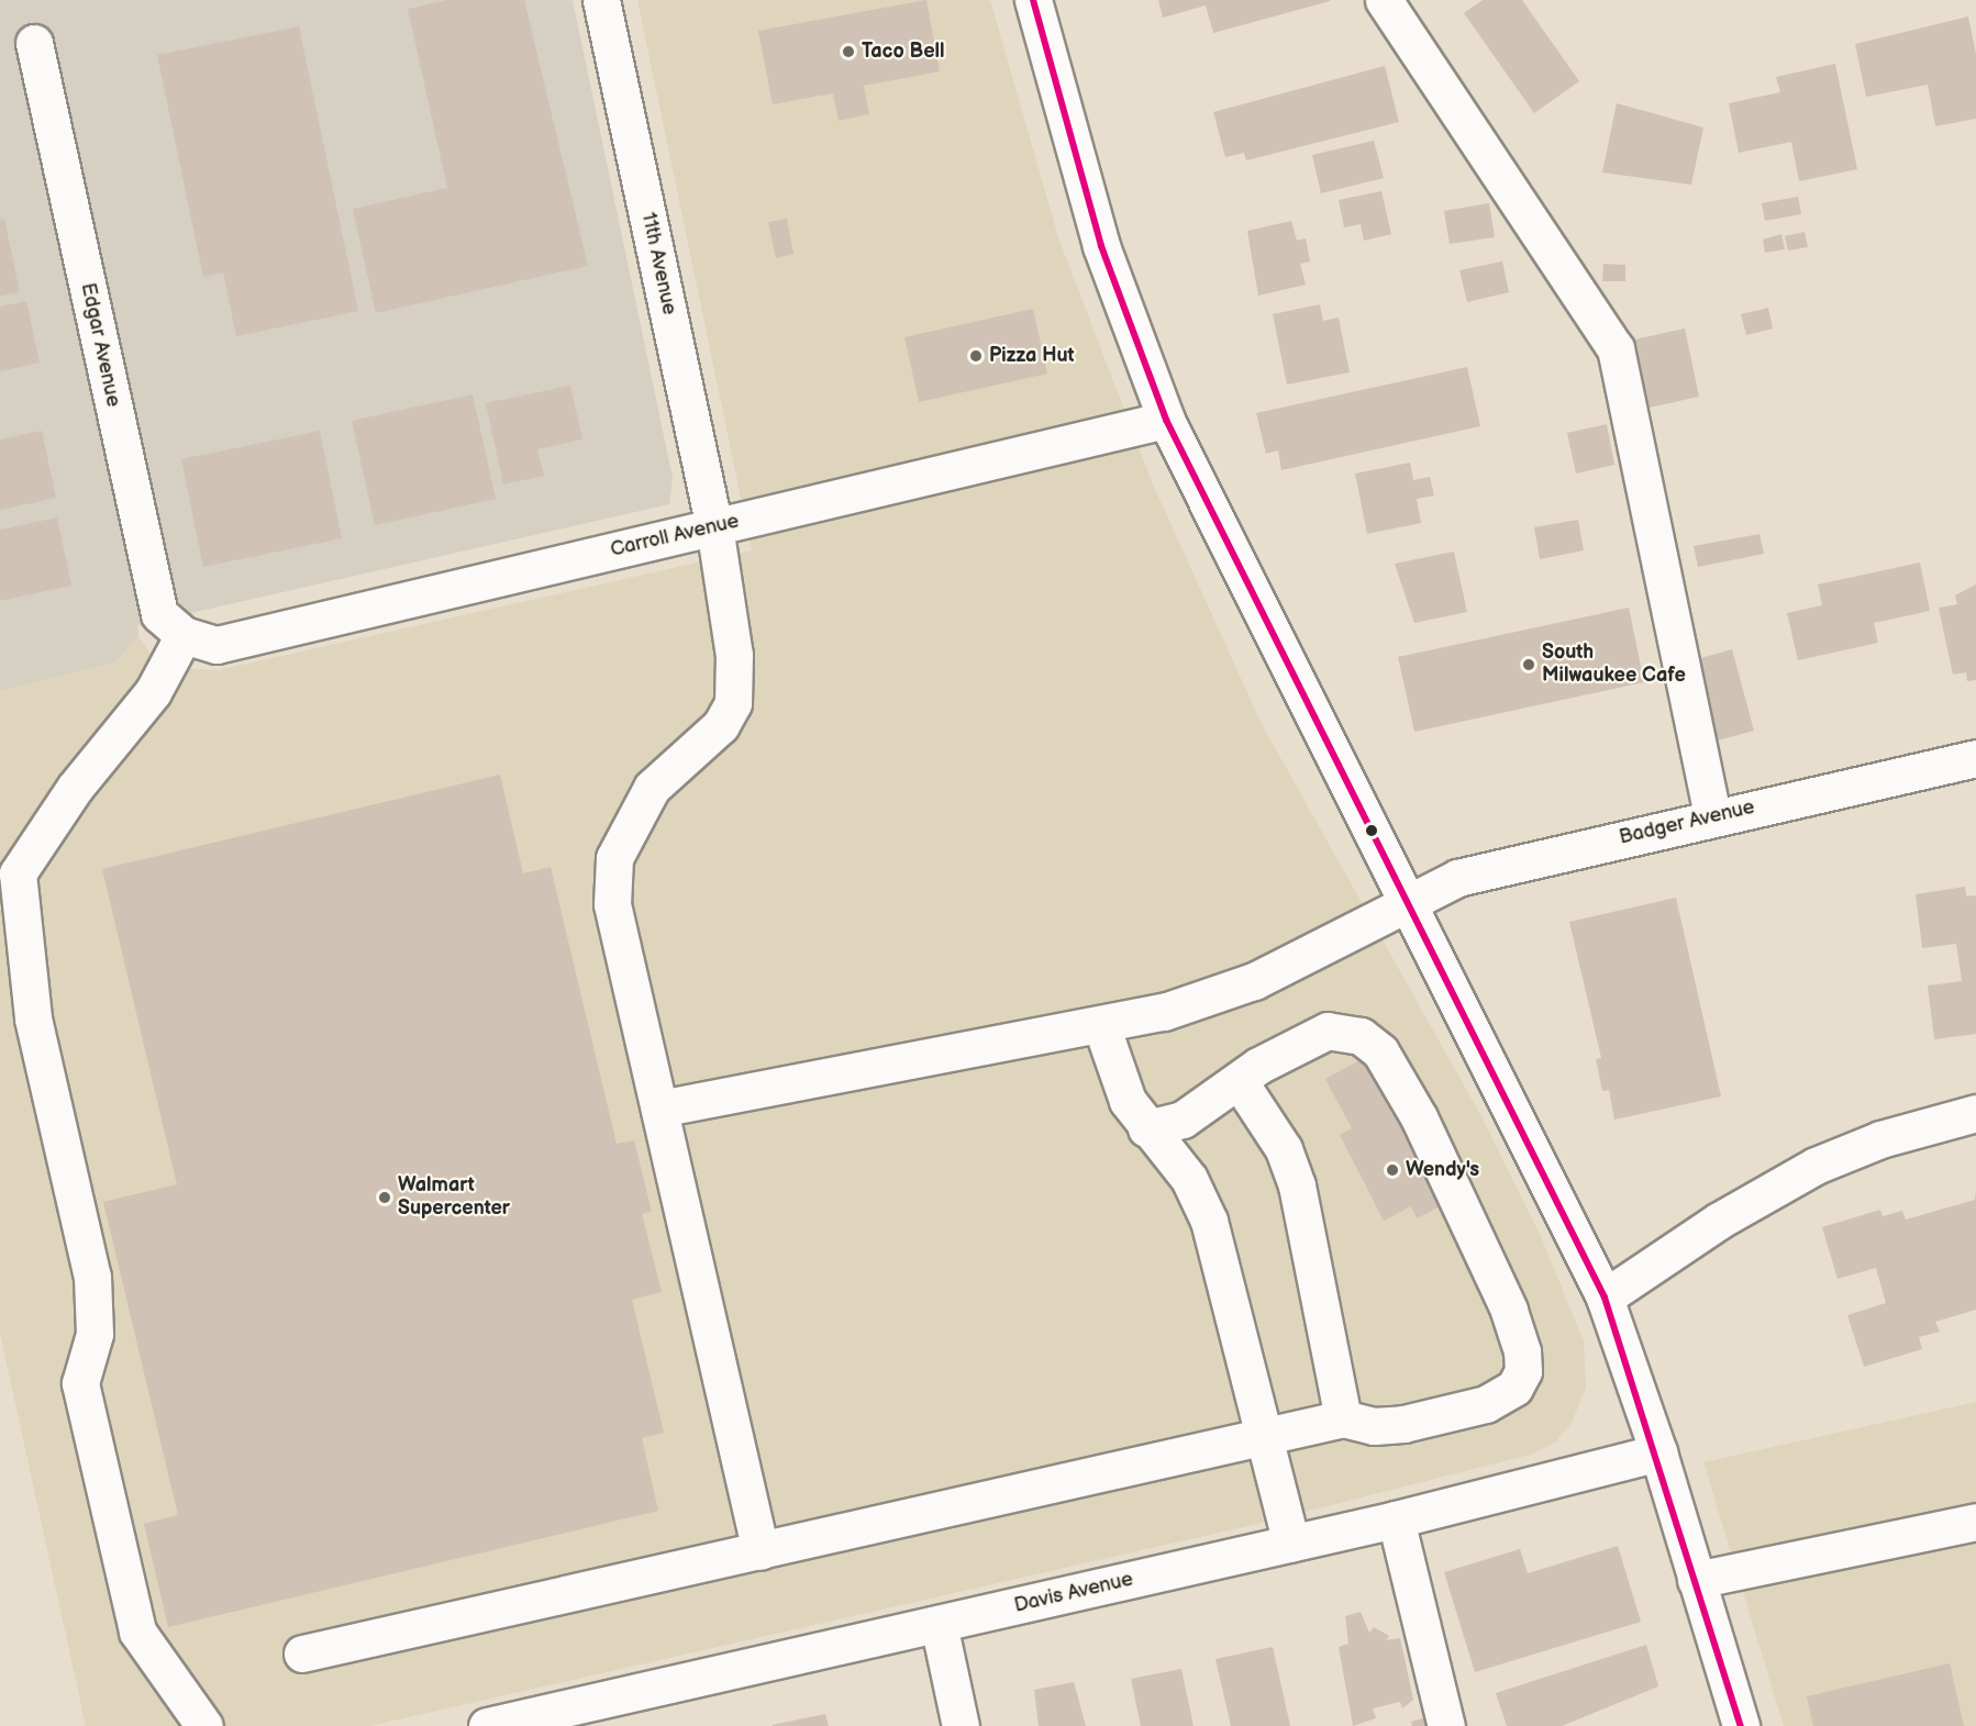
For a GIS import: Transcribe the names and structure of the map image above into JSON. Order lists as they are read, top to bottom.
{
  "streets": {
    "street": [
      "11th Avenue",
      "Edgar Avenue",
      "Carroll Avenue",
      "Badger Avenue",
      "Davis Avenue"
    ]
  },
  "crossings": [
    ["11th Avenue", "Carroll Avenue"],
    ["11th Avenue", "Badger Avenue"],
    ["Edgar Avenue", "Carroll Avenue"]
  ],
  "places": [
    "Taco Bell",
    "Pizza Hut",
    "South Milwaukee Cafe",
    "Wendy's",
    "Walmart Supercenter"
  ]
}
